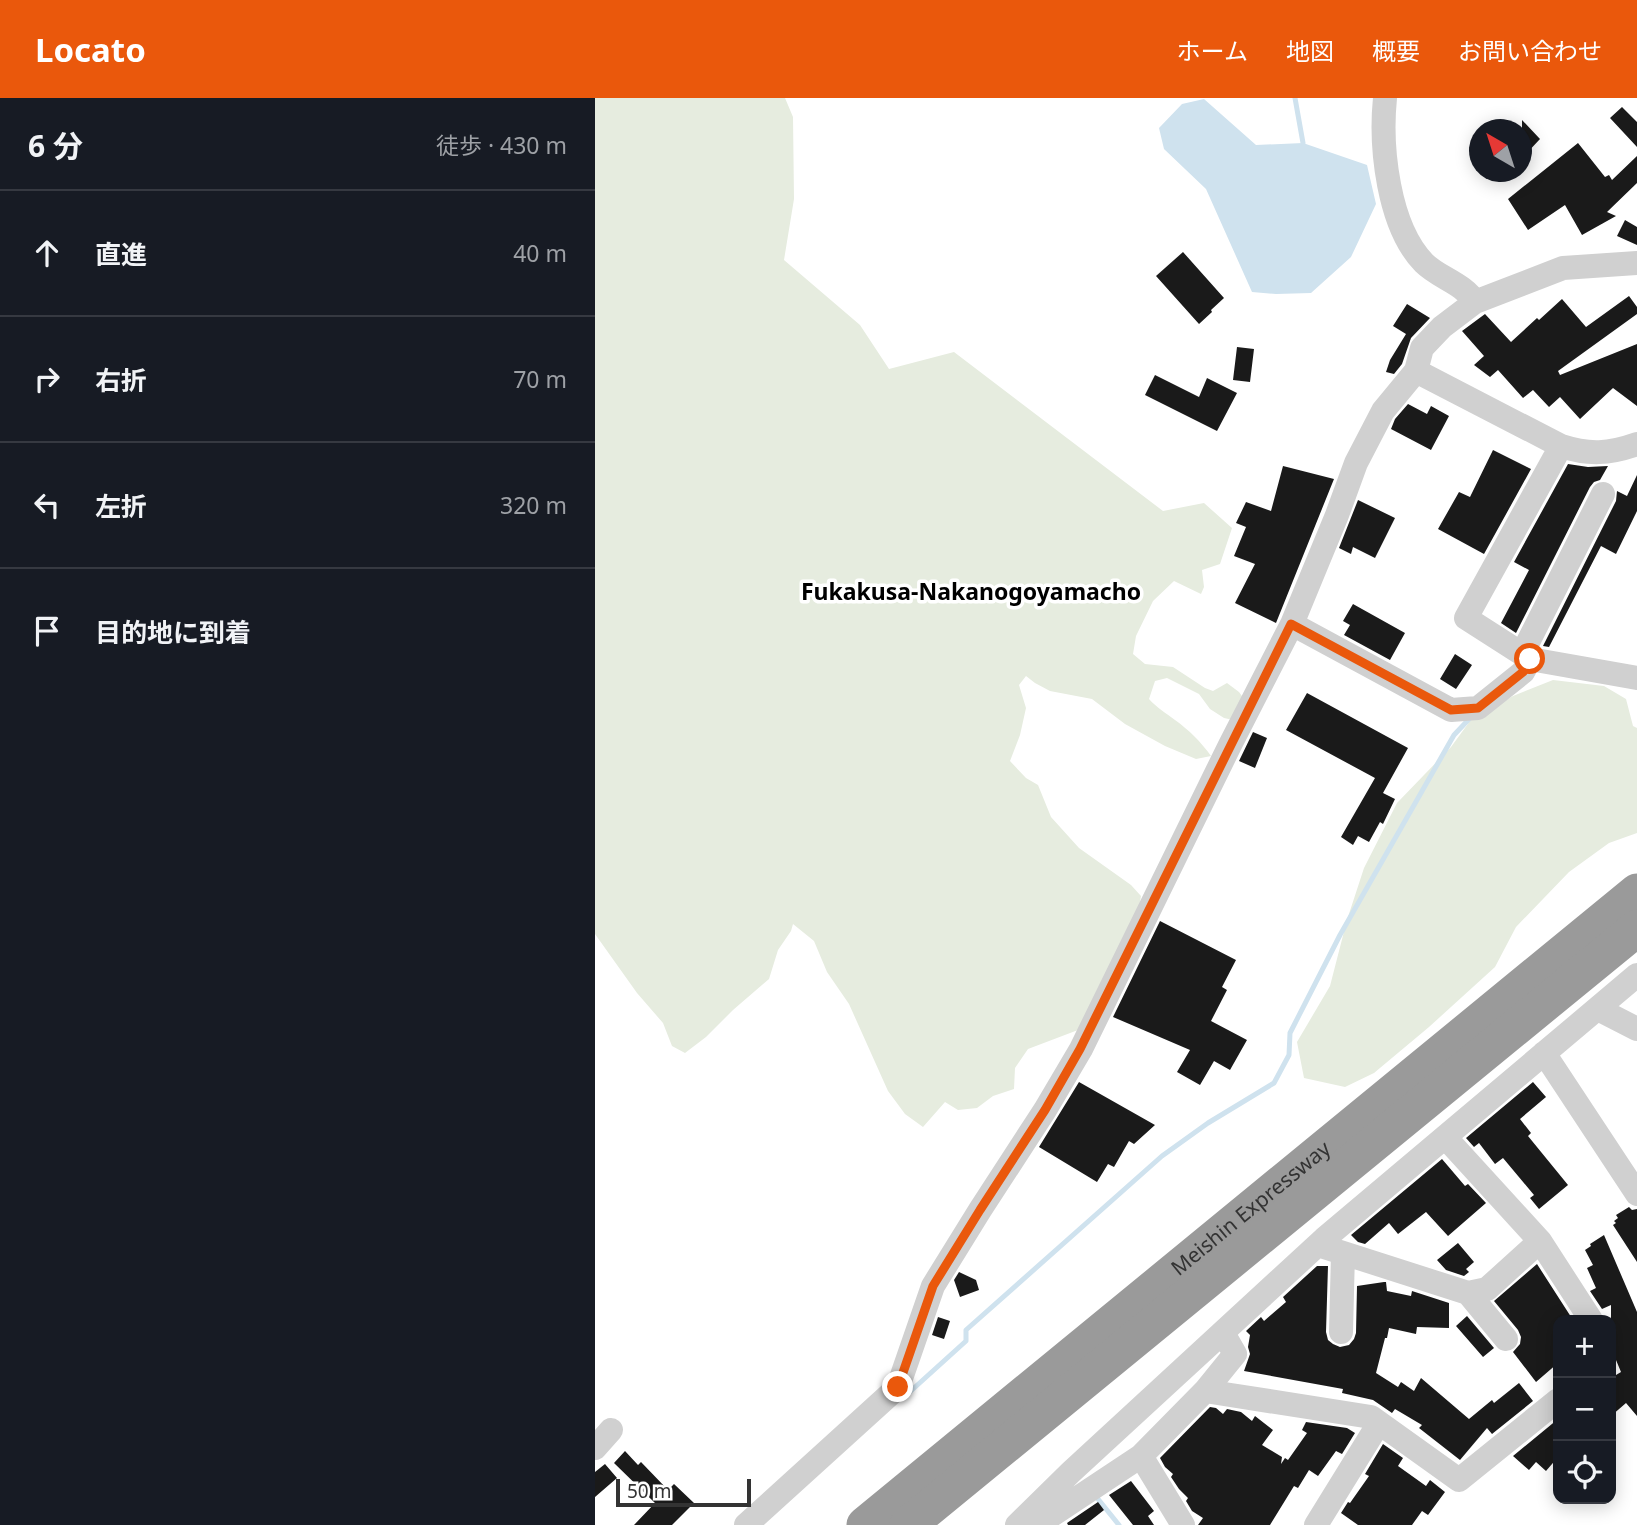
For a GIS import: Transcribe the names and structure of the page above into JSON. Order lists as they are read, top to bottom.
{
  "streets": {
    "highway": ["Meishin Expressway"]
  },
  "districts": ["Fukakusa-Nakanogoyamacho"],
  "scale_bar": "50 m",
  "north": "top left",
  "page": {
    "header": "Locato",
    "nav": [
      "ホーム",
      "地図",
      "概要",
      "お問い合わせ"
    ],
    "heading": ["6 分", "徒歩 · 430 m"],
    "list": [
      ["直進", "40 m"],
      ["右折", "70 m"],
      ["左折", "320 m"],
      "目的地に到着"
    ],
    "map_buttons": ["+", "−"],
    "scale": "50 m"
  }
}
